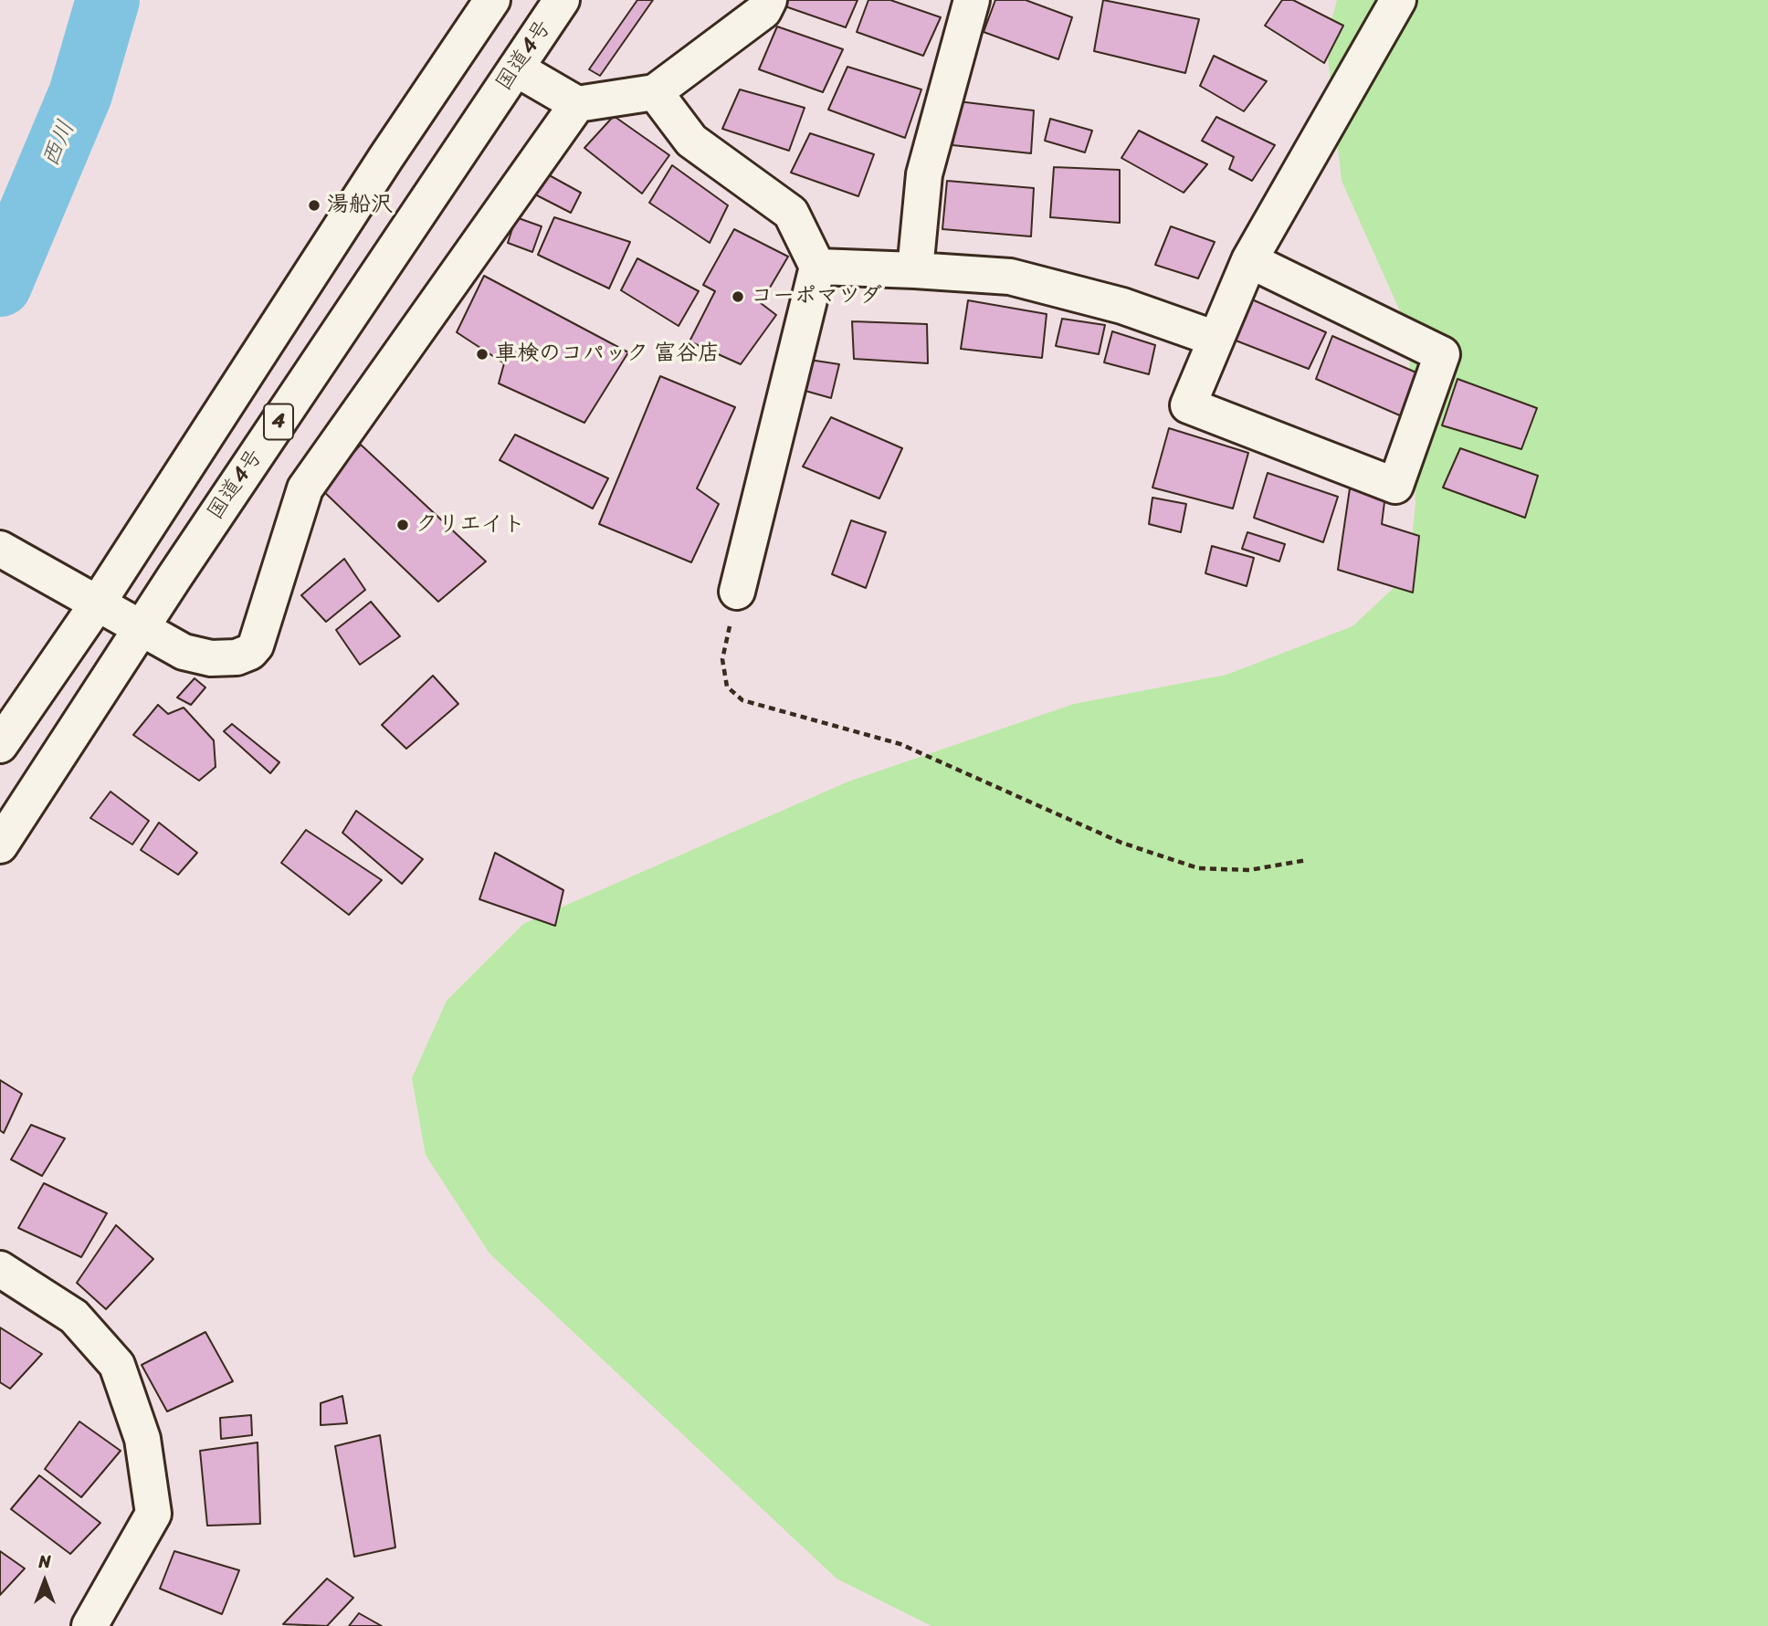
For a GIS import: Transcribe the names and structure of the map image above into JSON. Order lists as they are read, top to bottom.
{
  "streets": {
    "main road": ["国道4号", "4"]
  },
  "water": ["西川"],
  "places": [
    "湯船沢",
    "コーポマツダ",
    "車検のコパック 富谷店",
    "クリエイト"
  ],
  "north": "top"
}
